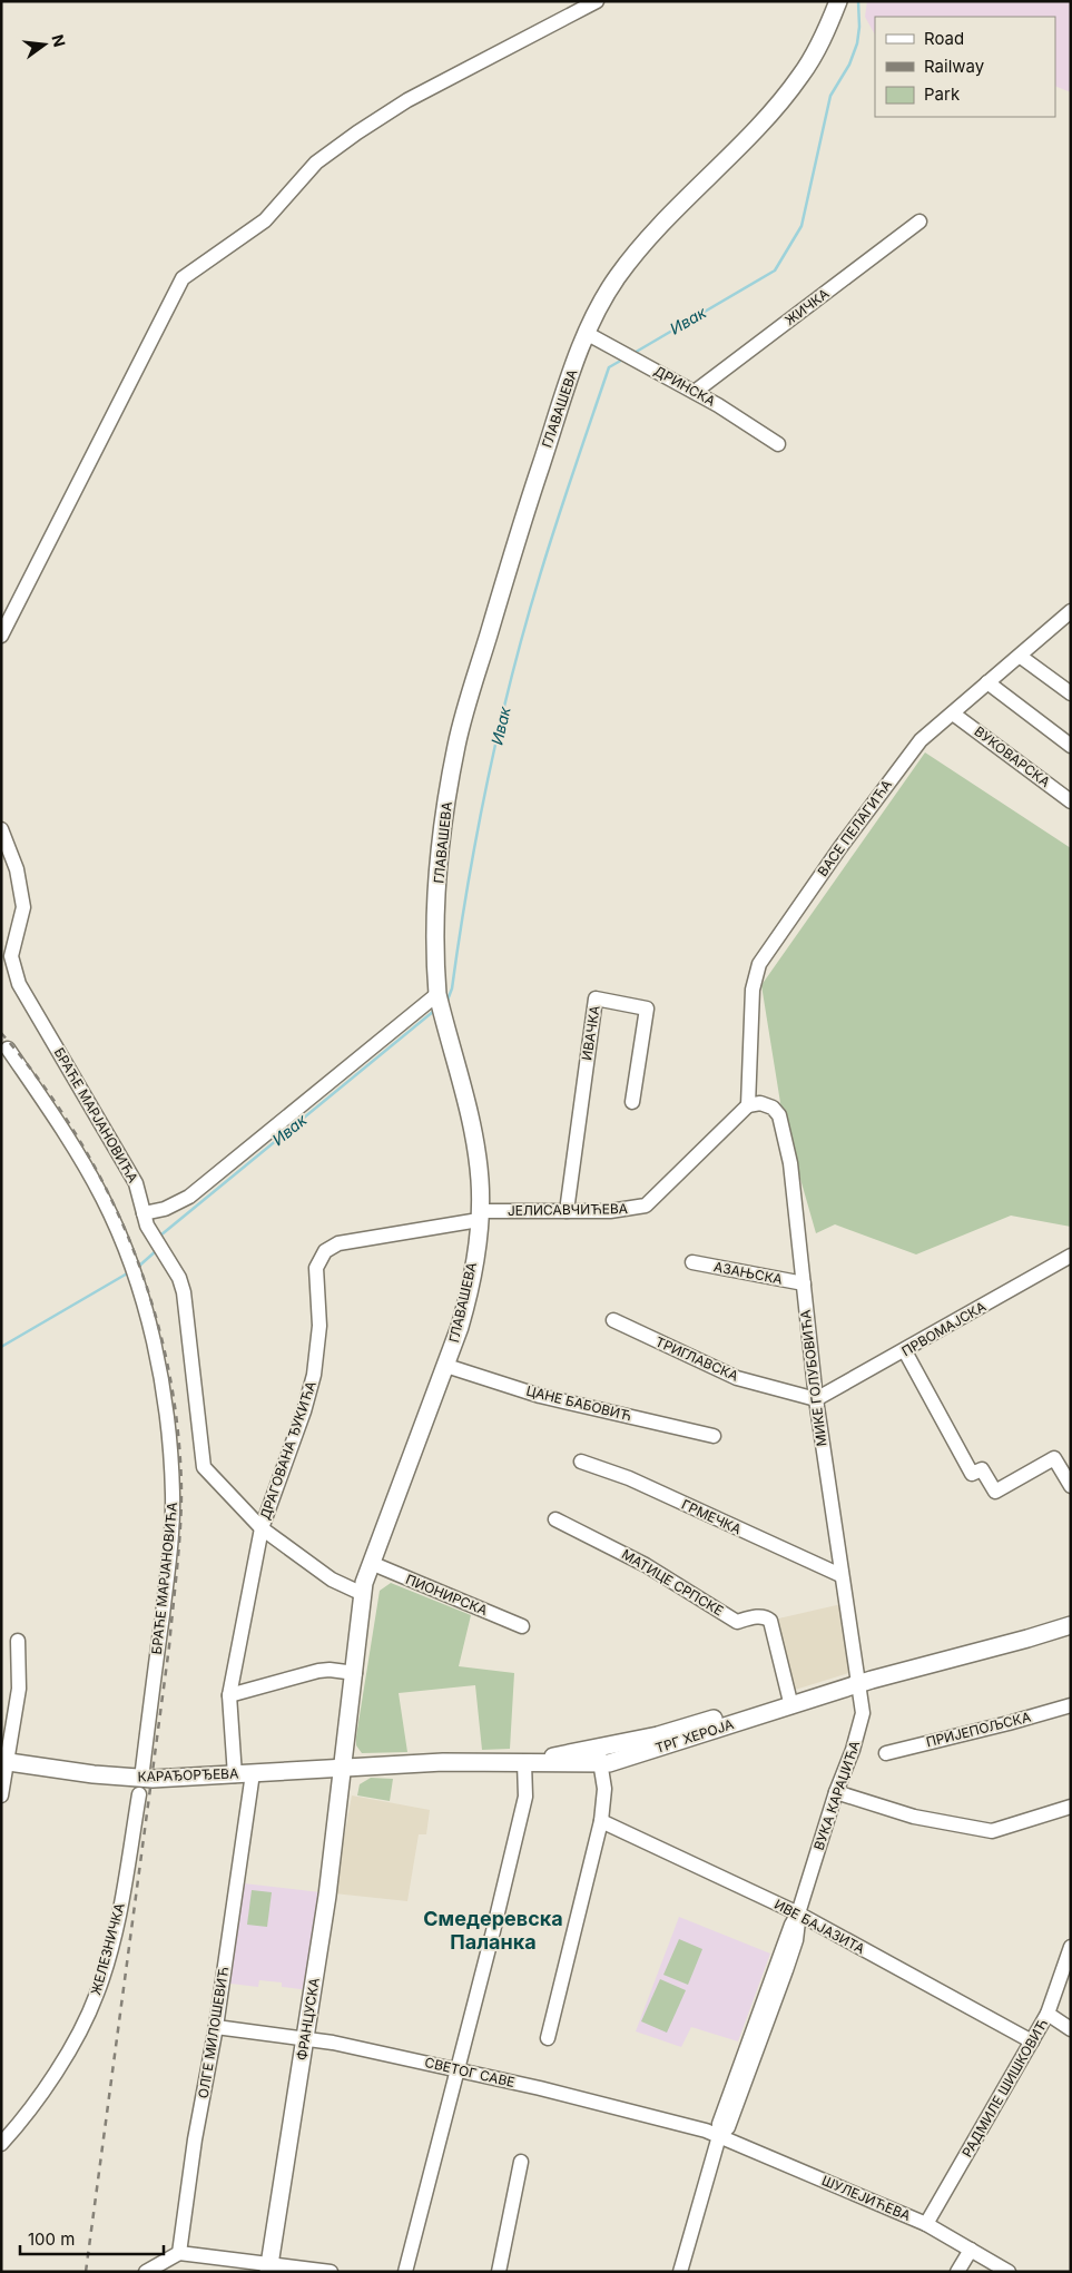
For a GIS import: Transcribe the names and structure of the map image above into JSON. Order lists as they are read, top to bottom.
{
  "streets": {
    "main road": [
      "ГЛАВАШЕВА",
      "ТРГ ХЕРОЈА",
      "КАРАЂОРЂЕВА",
      "ФРАНЦУСКА"
    ],
    "street": [
      "ЖИЧКА",
      "ДРИНСКА",
      "ВУКОВАРСКА",
      "ВАСЕ ПЕЛАГИЋА",
      "ИВАЧКА",
      "БРАЋЕ МАРЈАНОВИЋА",
      "ЈЕЛИСАВЧИЋЕВА",
      "АЗАЊСКА",
      "ПРВОМАЈСКА",
      "ТРИГЛАВСКА",
      "МИКЕ ГОЛУБОВИЋА",
      "ЦАНЕ БАБОВИЋ",
      "ДРАГОВАНА ЂУКИЋА",
      "ГРМЕЧКА",
      "МАТИЦЕ СРПСКЕ",
      "ПИОНИРСКА",
      "ПРИЈЕПОЉСКА",
      "ВУКА КАРАЏИЋА",
      "ИВЕ БАЈАЗИТА",
      "ЖЕЛЕЗНИЧКА",
      "ОЛГЕ МИЛОШЕВИЋ",
      "СВЕТОГ САВЕ",
      "РАДМИЛЕ ШИШКОВИЋ",
      "ШУЛЕЈИЋЕВА"
    ]
  },
  "crossings": [
    ["ЖИЧКА", "ДРИНСКА"],
    ["ДРИНСКА", "ГЛАВАШЕВА"],
    ["ГЛАВАШЕВА", "БРАЋЕ МАРЈАНОВИЋА"],
    ["ГЛАВАШЕВА", "ЈЕЛИСАВЧИЋЕВА"],
    ["ГЛАВАШЕВА", "ЦАНЕ БАБОВИЋ"],
    ["ГЛАВАШЕВА", "ДРАГОВАНА ЂУКИЋА"],
    ["ГЛАВАШЕВА", "ПИОНИРСКА"],
    ["ГЛАВАШЕВА", "ТРГ ХЕРОЈА"],
    ["ГЛАВАШЕВА", "КАРАЂОРЂЕВА"],
    ["ГЛАВАШЕВА", "ФРАНЦУСКА"],
    ["ВУКОВАРСКА", "ВАСЕ ПЕЛАГИЋА"],
    ["ВАСЕ ПЕЛАГИЋА", "ЈЕЛИСАВЧИЋЕВА"],
    ["ВАСЕ ПЕЛАГИЋА", "МИКЕ ГОЛУБОВИЋА"],
    ["ИВАЧКА", "ЈЕЛИСАВЧИЋЕВА"],
    ["БРАЋЕ МАРЈАНОВИЋА", "ДРАГОВАНА ЂУКИЋА"],
    ["БРАЋЕ МАРЈАНОВИЋА", "КАРАЂОРЂЕВА"],
    ["БРАЋЕ МАРЈАНОВИЋА", "ЖЕЛЕЗНИЧКА"],
    ["ЈЕЛИСАВЧИЋЕВА", "МИКЕ ГОЛУБОВИЋА"],
    ["ЈЕЛИСАВЧИЋЕВА", "ДРАГОВАНА ЂУКИЋА"],
    ["АЗАЊСКА", "МИКЕ ГОЛУБОВИЋА"],
    ["ПРВОМАЈСКА", "ТРИГЛАВСКА"],
    ["ПРВОМАЈСКА", "МИКЕ ГОЛУБОВИЋА"],
    ["ТРИГЛАВСКА", "МИКЕ ГОЛУБОВИЋА"],
    ["МИКЕ ГОЛУБОВИЋА", "ГРМЕЧКА"],
    ["МИКЕ ГОЛУБОВИЋА", "ТРГ ХЕРОЈА"],
    ["МИКЕ ГОЛУБОВИЋА", "ВУКА КАРАЏИЋА"],
    ["ДРАГОВАНА ЂУКИЋА", "КАРАЂОРЂЕВА"],
    ["МАТИЦЕ СРПСКЕ", "ТРГ ХЕРОЈА"],
    ["ТРГ ХЕРОЈА", "КАРАЂОРЂЕВА"],
    ["ТРГ ХЕРОЈА", "ВУКА КАРАЏИЋА"],
    ["ТРГ ХЕРОЈА", "ФРАНЦУСКА"],
    ["КАРАЂОРЂЕВА", "ЖЕЛЕЗНИЧКА"],
    ["КАРАЂОРЂЕВА", "ФРАНЦУСКА"],
    ["КАРАЂОРЂЕВА", "ОЛГЕ МИЛОШЕВИЋ"],
    ["ВУКА КАРАЏИЋА", "ИВЕ БАЈАЗИТА"],
    ["ВУКА КАРАЏИЋА", "СВЕТОГ САВЕ"],
    ["ВУКА КАРАЏИЋА", "ШУЛЕЈИЋЕВА"],
    ["ИВЕ БАЈАЗИТА", "РАДМИЛЕ ШИШКОВИЋ"],
    ["ФРАНЦУСКА", "СВЕТОГ САВЕ"],
    ["ОЛГЕ МИЛОШЕВИЋ", "СВЕТОГ САВЕ"],
    ["СВЕТОГ САВЕ", "ШУЛЕЈИЋЕВА"],
    ["РАДМИЛЕ ШИШКОВИЋ", "ШУЛЕЈИЋЕВА"]
  ],
  "districts": ["Смедеревска Паланка"],
  "water": ["Ивак"],
  "legend": ["Road", "Railway", "Park"],
  "scale_bar": "100 m",
  "north": "right"
}
